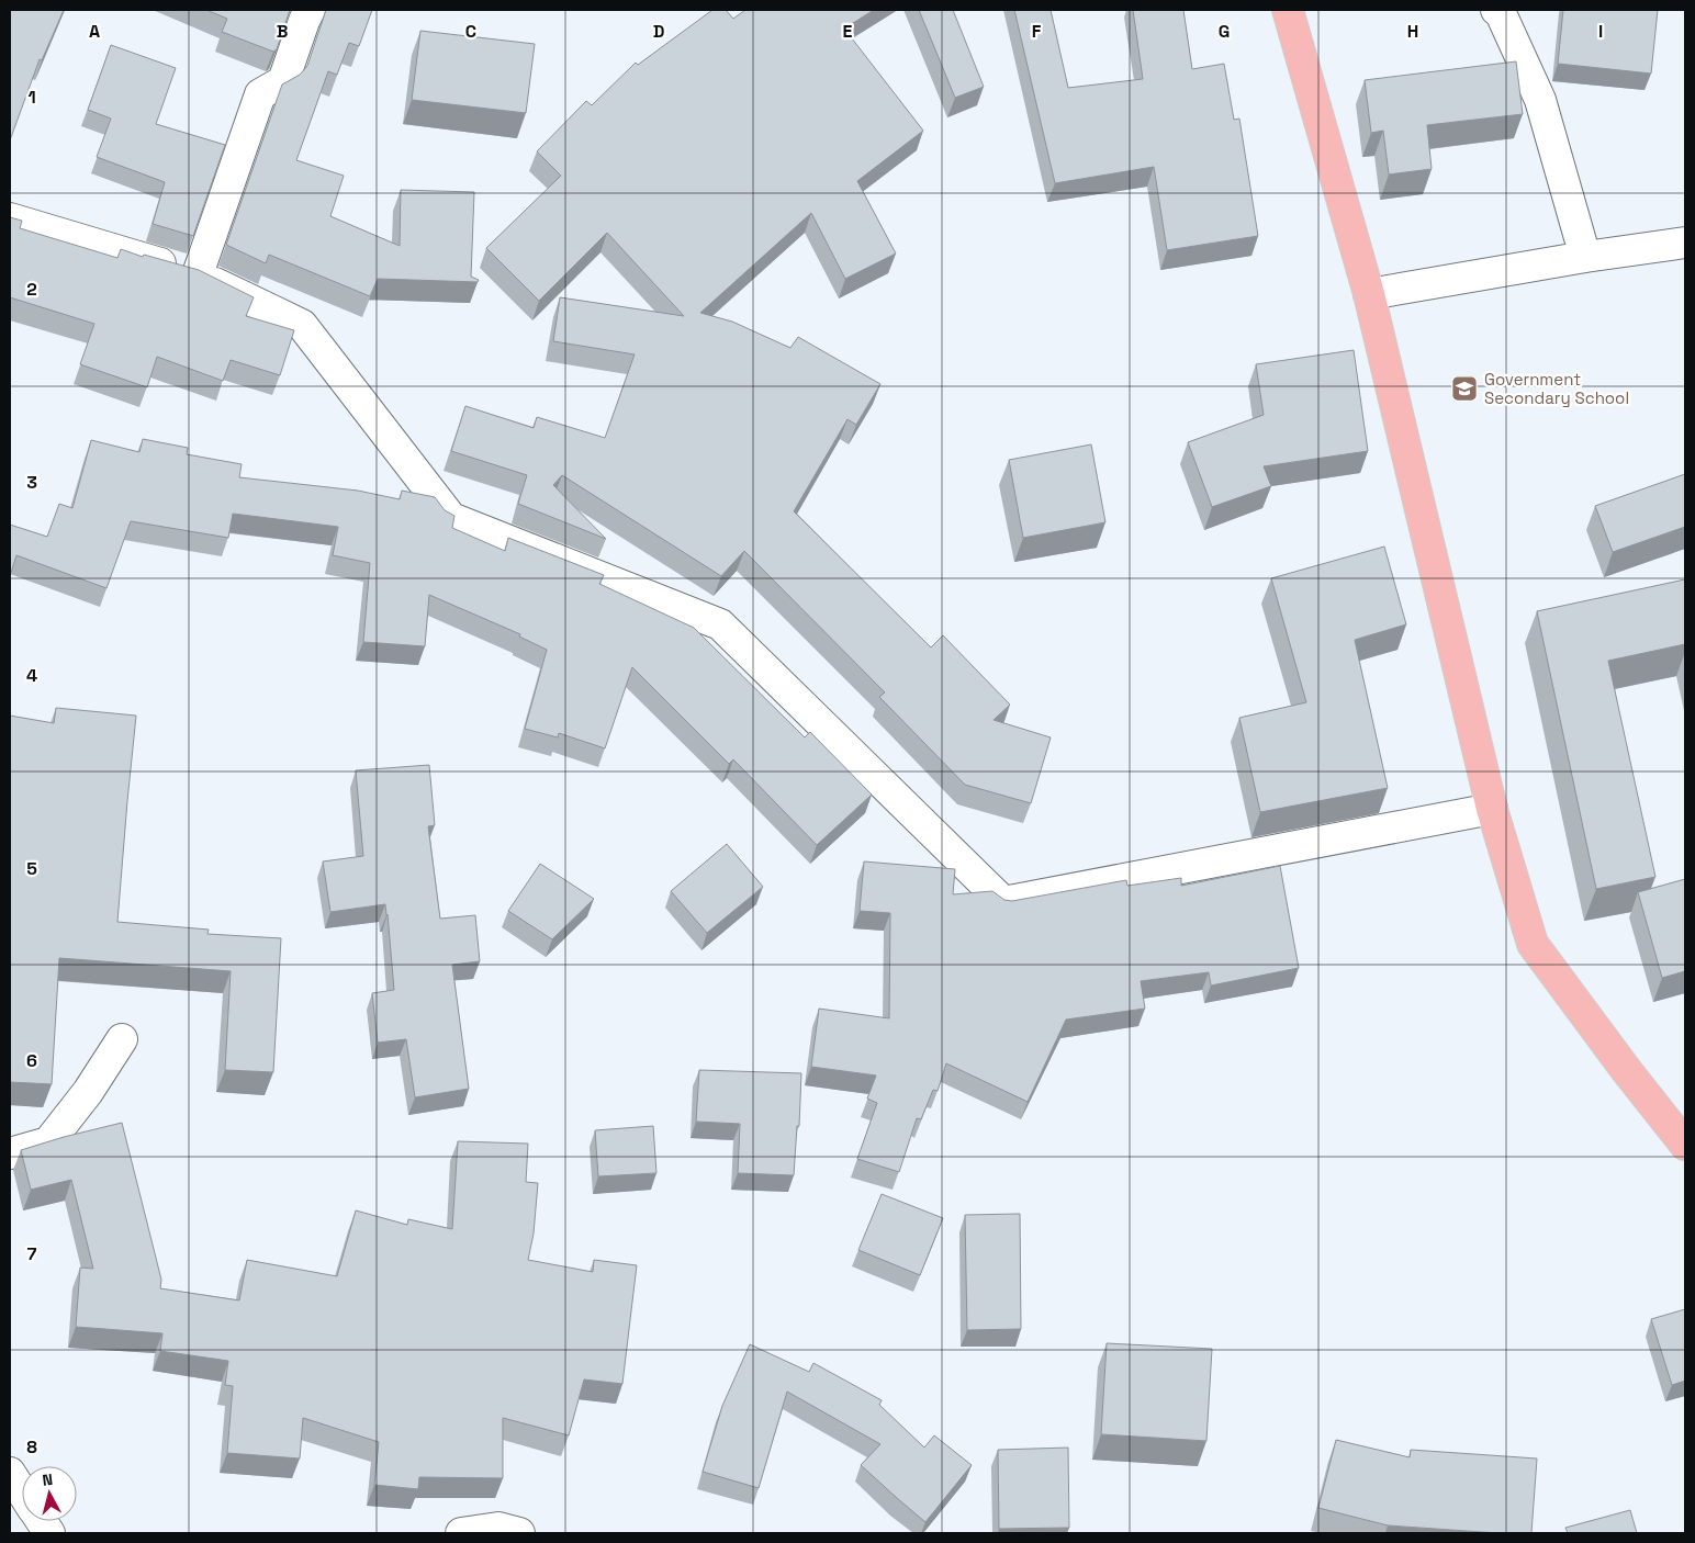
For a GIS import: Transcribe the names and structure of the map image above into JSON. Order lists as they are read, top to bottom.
{
  "places": {
    "school or university": ["Government Secondary School"]
  },
  "north": "top",
  "grid": {
    "columns": [
      "A",
      "B",
      "C",
      "D",
      "E",
      "F",
      "G",
      "H",
      "I"
    ],
    "rows": [
      "1",
      "2",
      "3",
      "4",
      "5",
      "6",
      "7",
      "8"
    ]
  }
}
